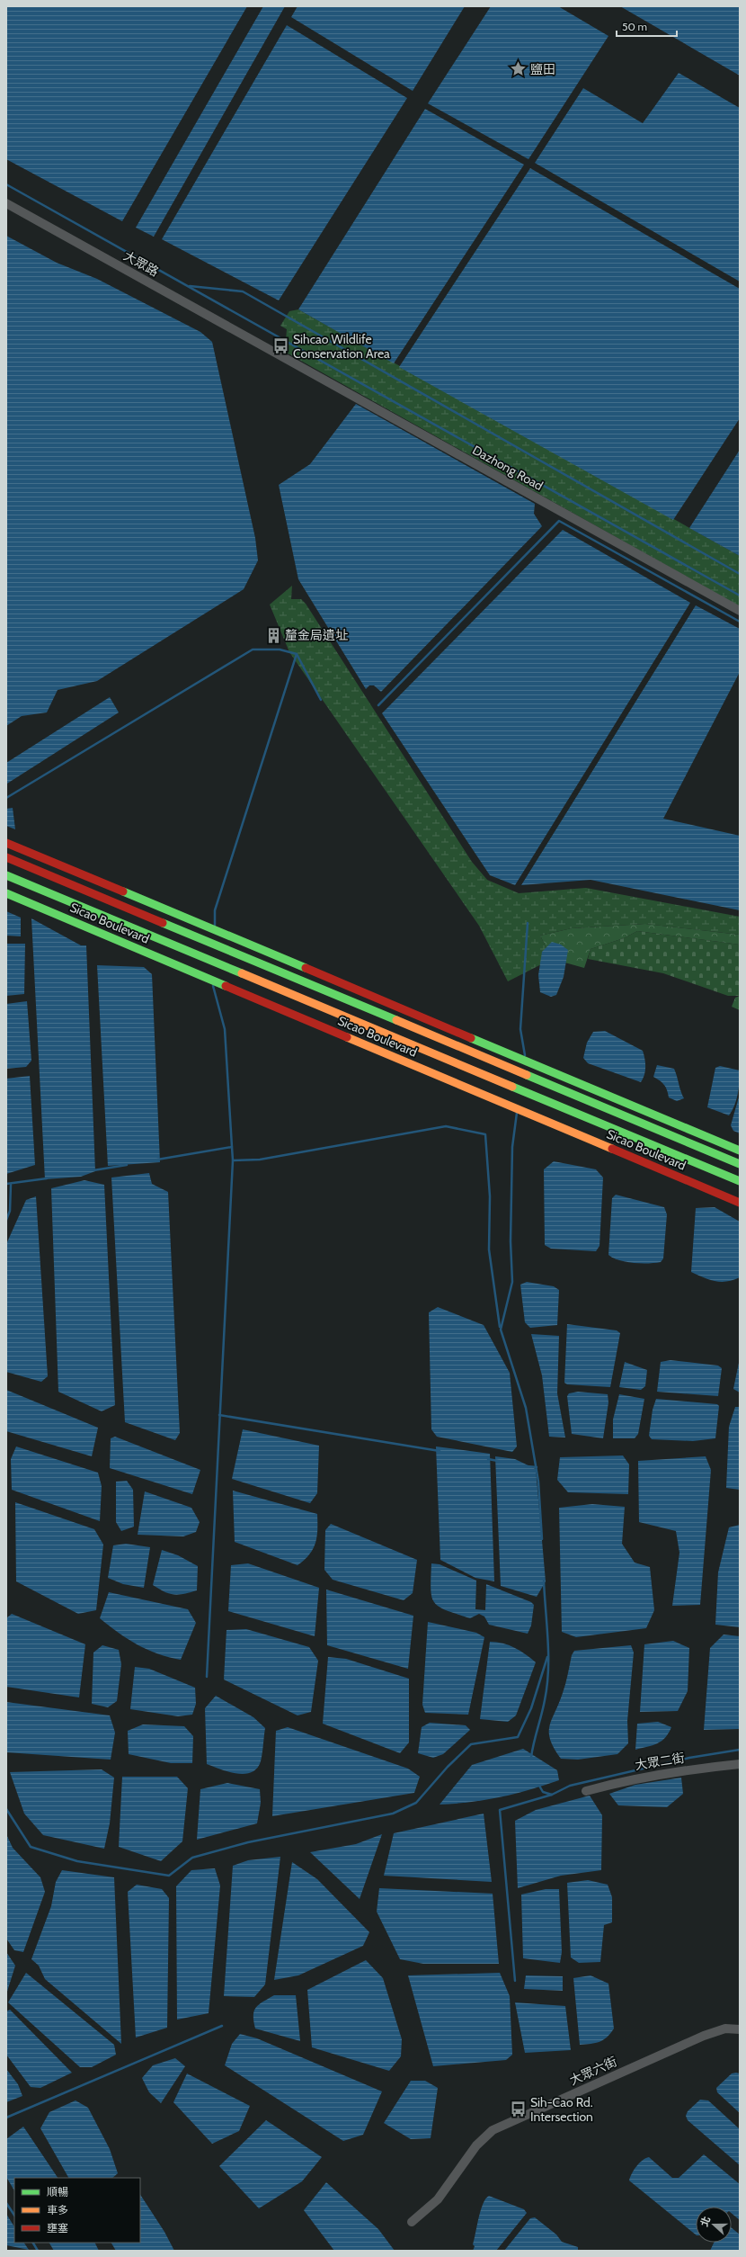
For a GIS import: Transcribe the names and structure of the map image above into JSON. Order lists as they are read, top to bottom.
{
  "streets": {
    "street": [
      "大眾路",
      "Sicao Boulevard",
      "大眾二街",
      "大眾六街"
    ]
  },
  "places": {
    "place": ["鹽田"],
    "bus stop": ["Sihcao Wildlife Conservation Area", "Sih-Cao Rd. Intersection"],
    "building": ["釐金局遺址"]
  },
  "legend": ["順暢", "車多", "壅塞"],
  "scale_bar": "50 m",
  "north": "left"
}
